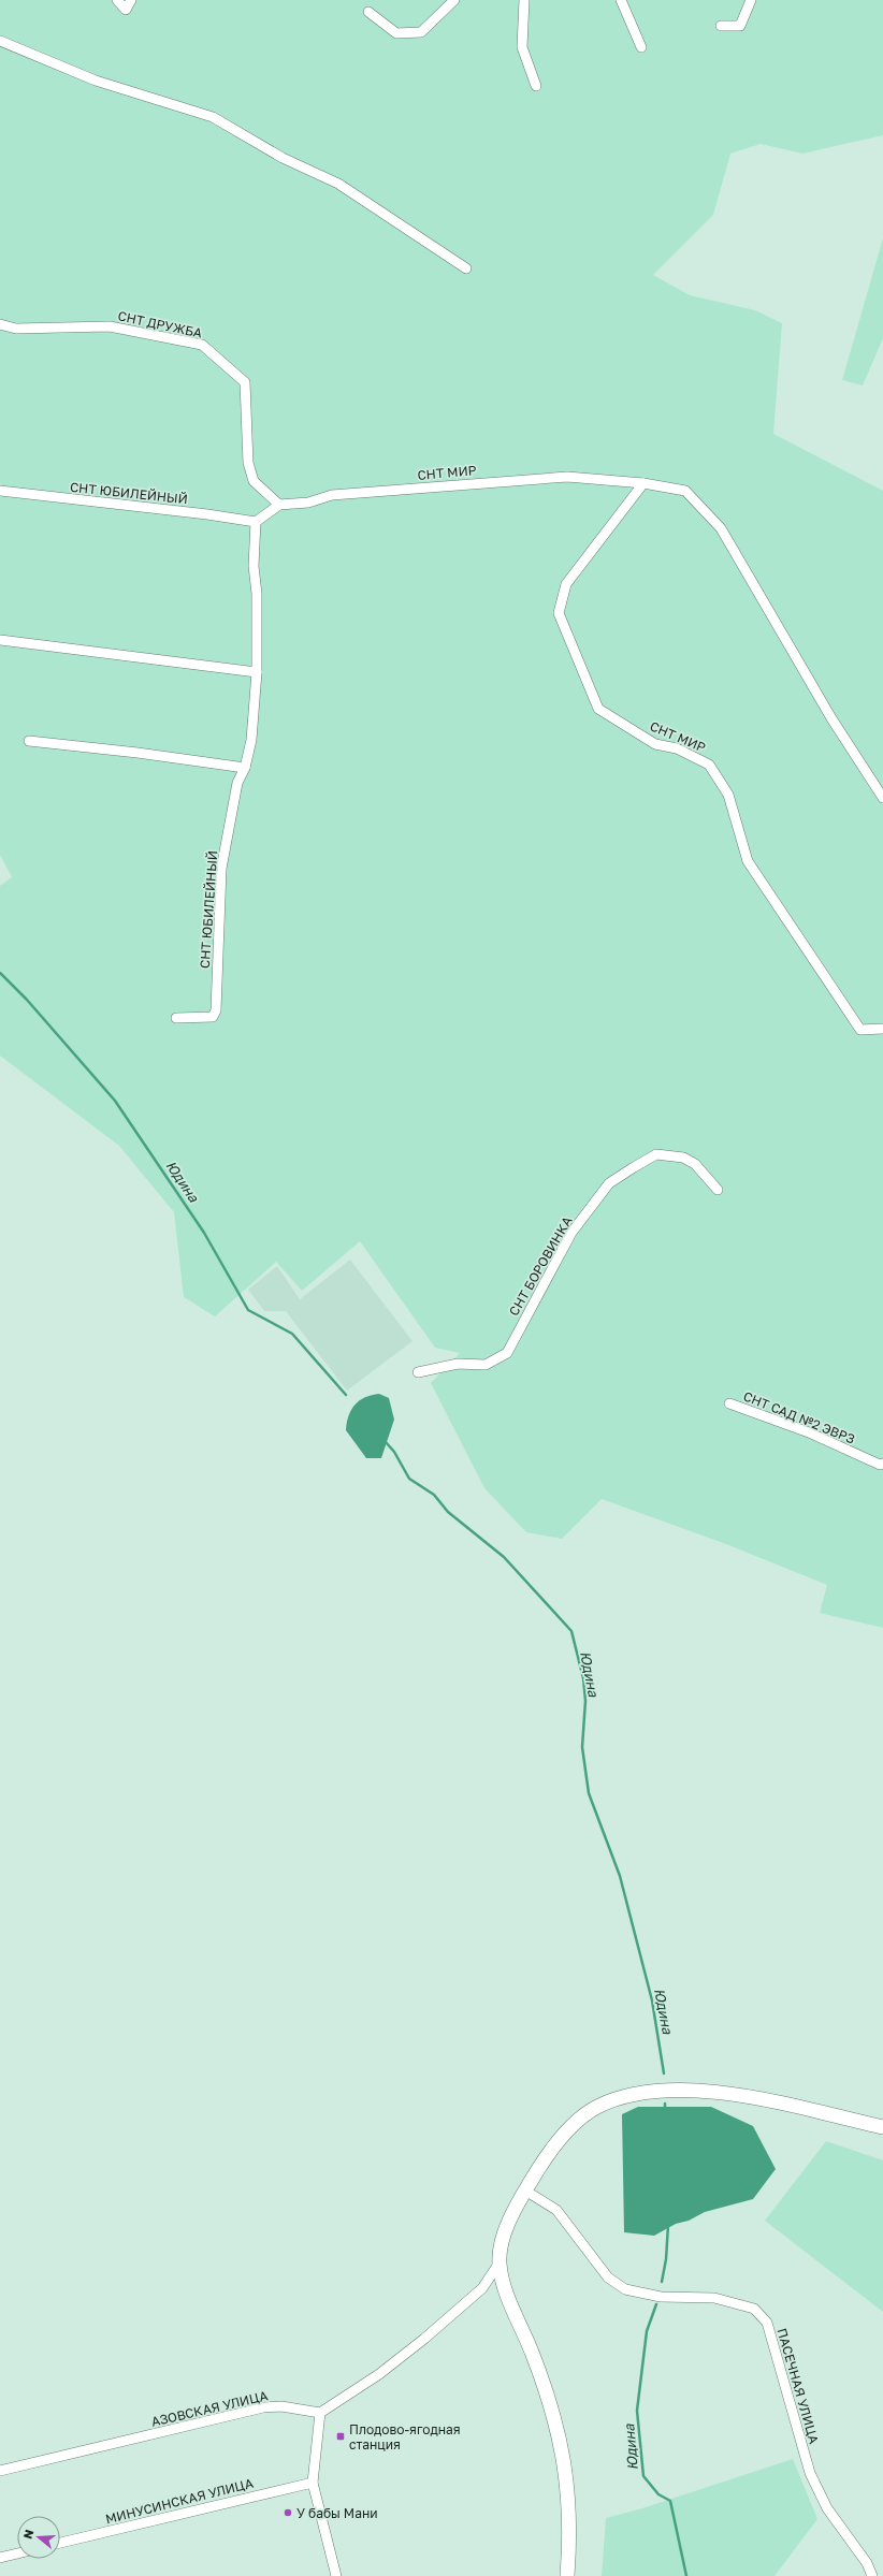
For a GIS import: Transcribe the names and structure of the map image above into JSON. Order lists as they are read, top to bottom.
{
  "streets": {
    "street": [
      "СНТ ДРУЖБА",
      "СНТ МИР",
      "СНТ ЮБИЛЕЙНЫЙ",
      "СНТ БОРОВИНКА",
      "СНТ САД №2 ЭВРЗ",
      "ПАСЕЧНАЯ УЛИЦА",
      "АЗОВСКАЯ УЛИЦА",
      "МИНУСИНСКАЯ УЛИЦА"
    ]
  },
  "crossings": [
    ["СНТ ДРУЖБА", "СНТ МИР"]
  ],
  "water": ["Юдина"],
  "places": {
    "transit": ["Плодово-ягодная станция"],
    "other": ["У бабы Мани"]
  },
  "north": "left"
}
